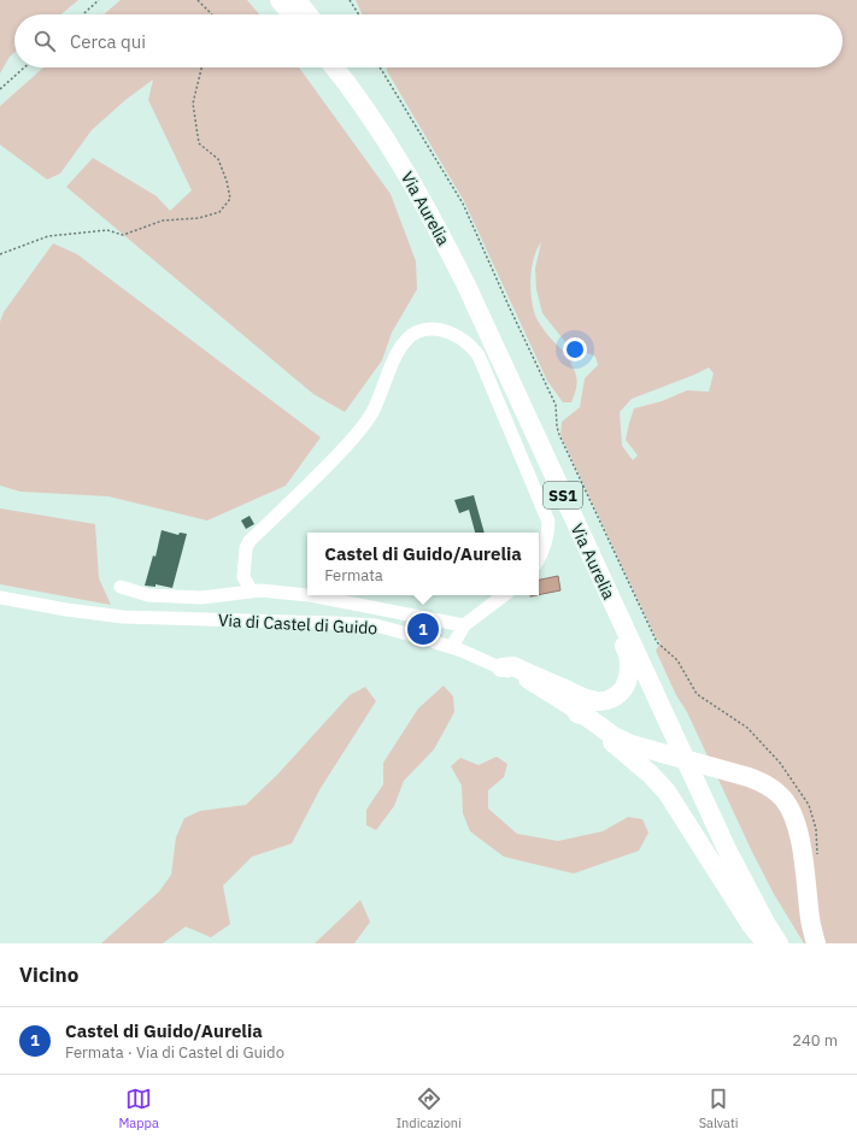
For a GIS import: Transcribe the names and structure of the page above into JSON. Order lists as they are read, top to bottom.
{
  "streets": {
    "highway": ["Via Aurelia", "SS1"],
    "street": ["Via di Castel di Guido"]
  },
  "page": {
    "search": "Cerca qui",
    "popup": ["Castel di Guido/Aurelia", "Fermata"],
    "pins": "1",
    "heading": "Vicino",
    "list": [
      {
        "mark": "1",
        "name": "Castel di Guido/Aurelia",
        "note": "Fermata · Via di Castel di Guido",
        "value": "240 m"
      }
    ],
    "nav": ["Mappa", "Indicazioni", "Salvati"]
  }
}
